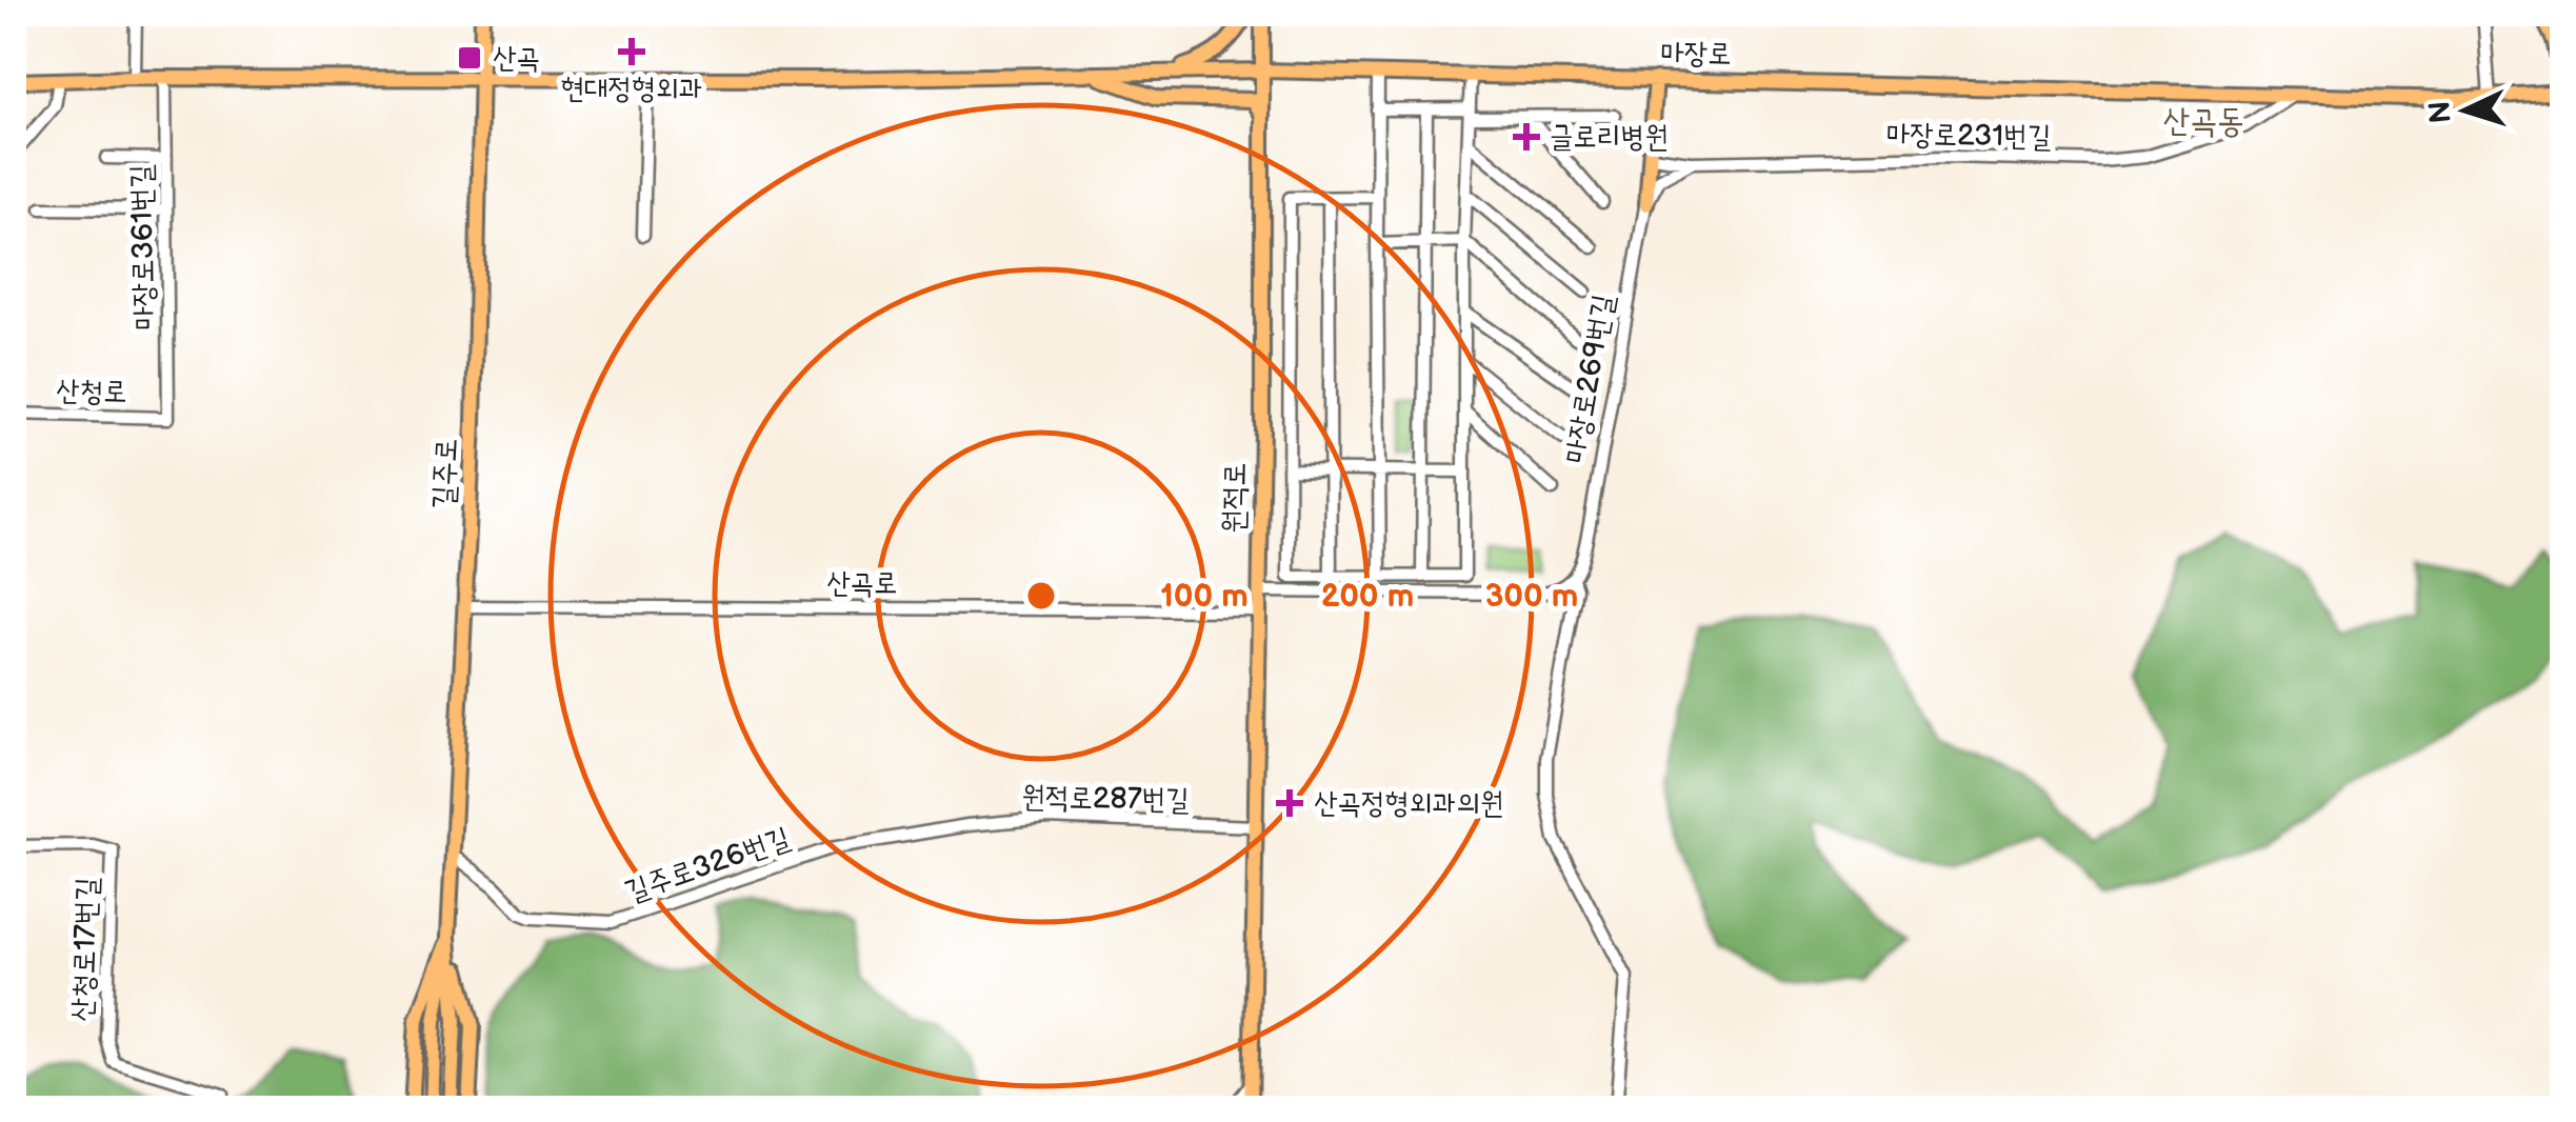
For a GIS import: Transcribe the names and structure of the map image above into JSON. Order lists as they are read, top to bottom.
{
  "streets": {
    "main road": ["마장로", "길주로", "원적로"],
    "street": [
      "마장로231번길",
      "마장로361번길",
      "마장로269번길",
      "산청로",
      "산곡로",
      "원적로287번길",
      "길주로326번길",
      "산청로17번길"
    ]
  },
  "crossings": [
    ["마장로", "마장로231번길"],
    ["마장로", "마장로361번길"],
    ["마장로", "길주로"],
    ["마장로", "원적로"],
    ["마장로361번길", "산청로"],
    ["길주로", "산곡로"],
    ["길주로", "길주로326번길"],
    ["원적로", "산곡로"],
    ["원적로", "원적로287번길"],
    ["원적로287번길", "길주로326번길"]
  ],
  "districts": ["산곡동"],
  "places": {
    "health": ["현대정형외과", "글로리병원", "산곡정형외과의원"],
    "transit": ["산곡"]
  },
  "north": "left",
  "rings": ["100 m", "200 m", "300 m"]
}
